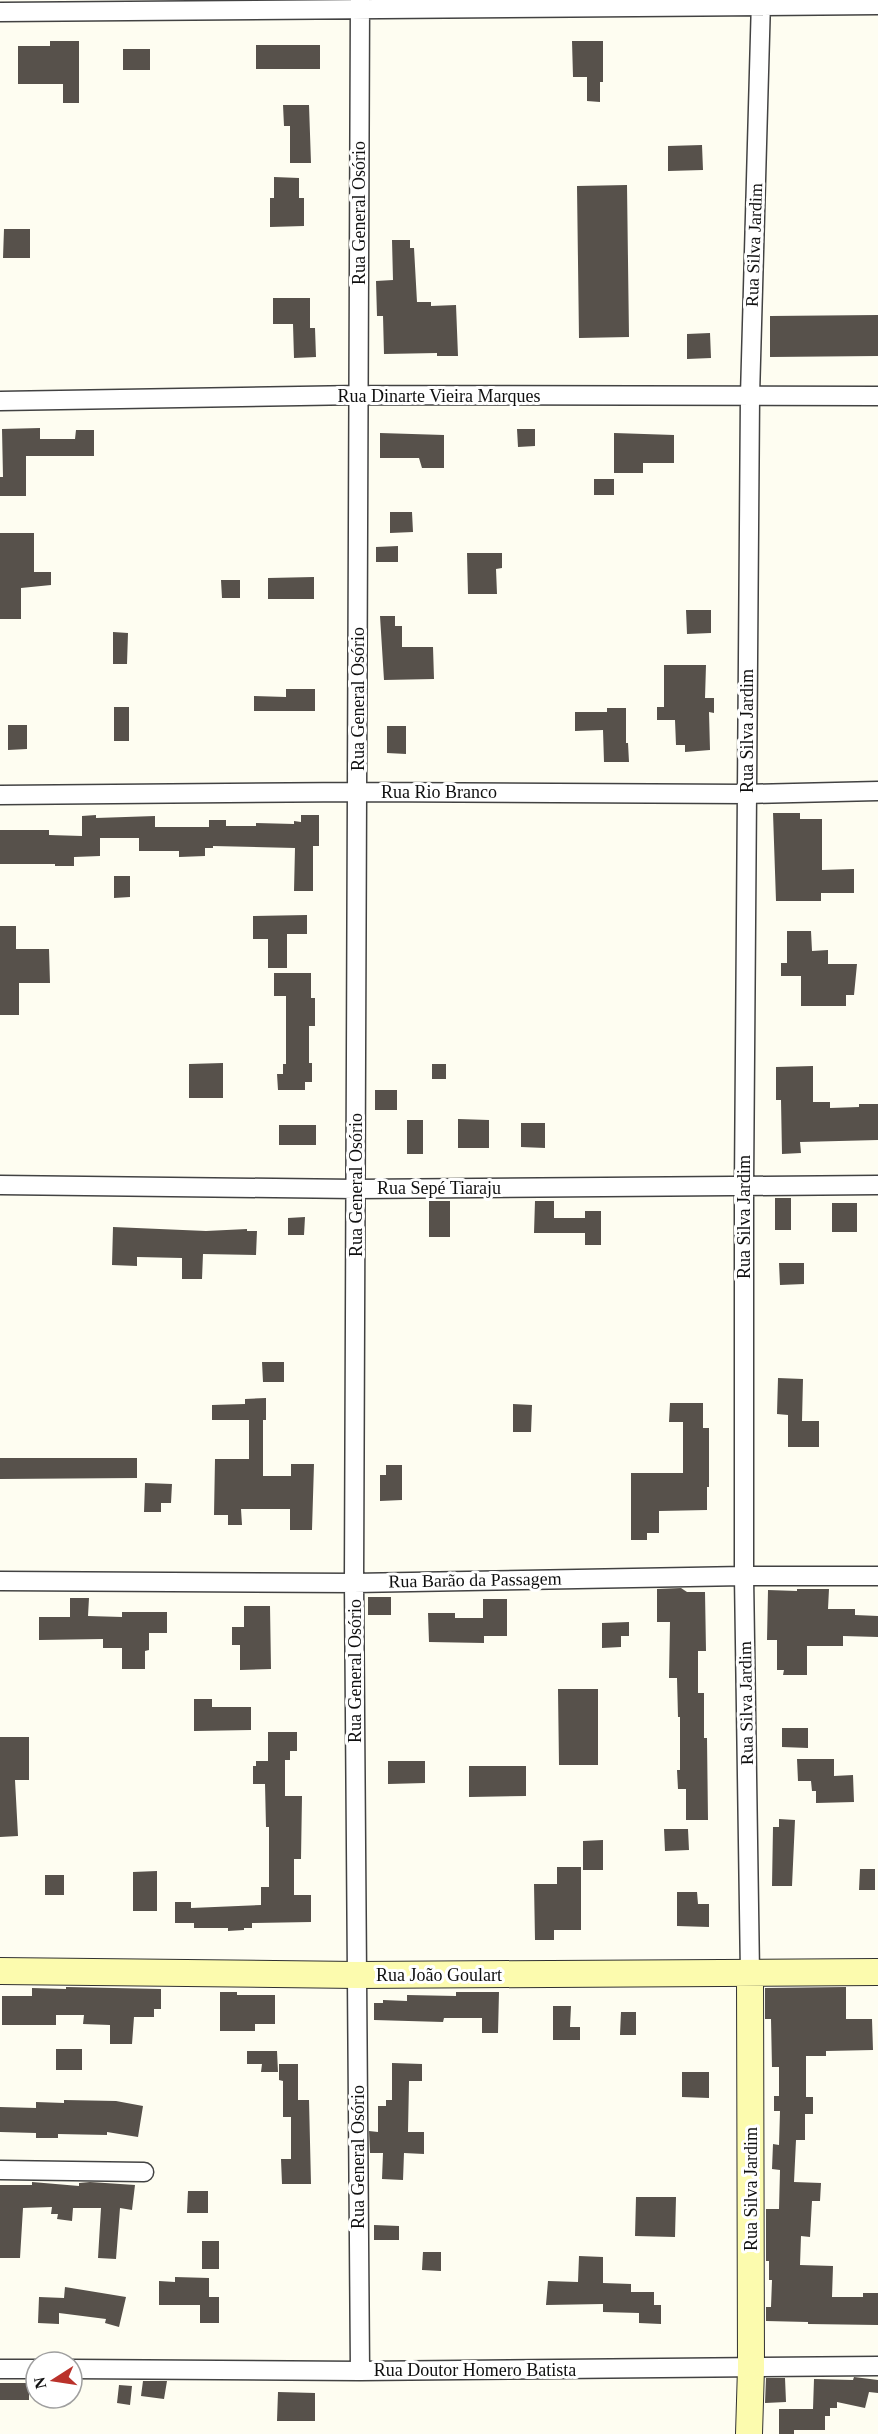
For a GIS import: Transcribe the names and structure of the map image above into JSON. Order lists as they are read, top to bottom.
{
  "streets": {
    "street": [
      "Rua General Osório",
      "Rua Silva Jardim",
      "Rua Dinarte Vieira Marques",
      "Rua Rio Branco",
      "Rua Sepé Tiaraju",
      "Rua Barão da Passagem",
      "Rua João Goulart",
      "Rua Doutor Homero Batista"
    ]
  },
  "crossings": [
    ["Rua General Osório", "Rua Dinarte Vieira Marques"],
    ["Rua General Osório", "Rua Rio Branco"],
    ["Rua General Osório", "Rua Sepé Tiaraju"],
    ["Rua General Osório", "Rua Barão da Passagem"],
    ["Rua General Osório", "Rua João Goulart"],
    ["Rua General Osório", "Rua Doutor Homero Batista"],
    ["Rua Silva Jardim", "Rua Dinarte Vieira Marques"],
    ["Rua Silva Jardim", "Rua Rio Branco"],
    ["Rua Silva Jardim", "Rua Sepé Tiaraju"],
    ["Rua Silva Jardim", "Rua Barão da Passagem"],
    ["Rua Silva Jardim", "Rua João Goulart"],
    ["Rua Silva Jardim", "Rua Doutor Homero Batista"]
  ],
  "north": "left"
}
